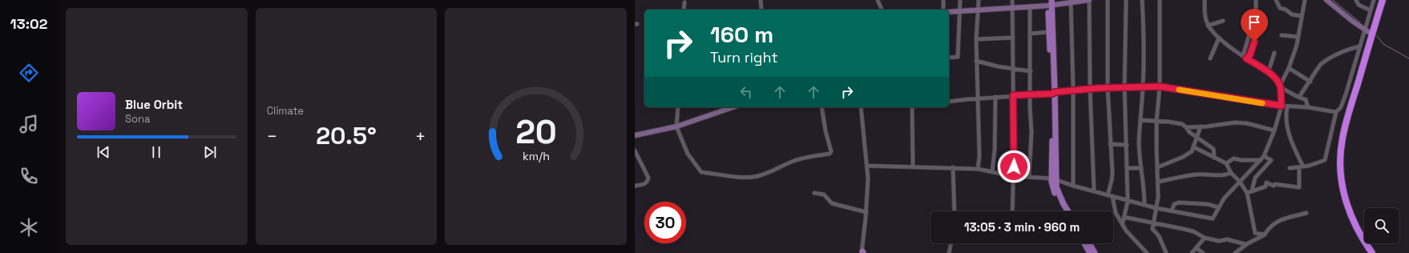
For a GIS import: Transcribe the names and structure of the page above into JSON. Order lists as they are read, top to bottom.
{
  "page": {
    "tabs": "13:02",
    "tile": "Climate",
    "turn": ["160 m", "Turn right"],
    "song": ["Blue Orbit", "Sona"],
    "heat": ["−", "20.5°", "+"],
    "limit": "30",
    "trip": "13:05 · 3 min · 960 m",
    "gauge": ["20", "km/h"]
  }
}
